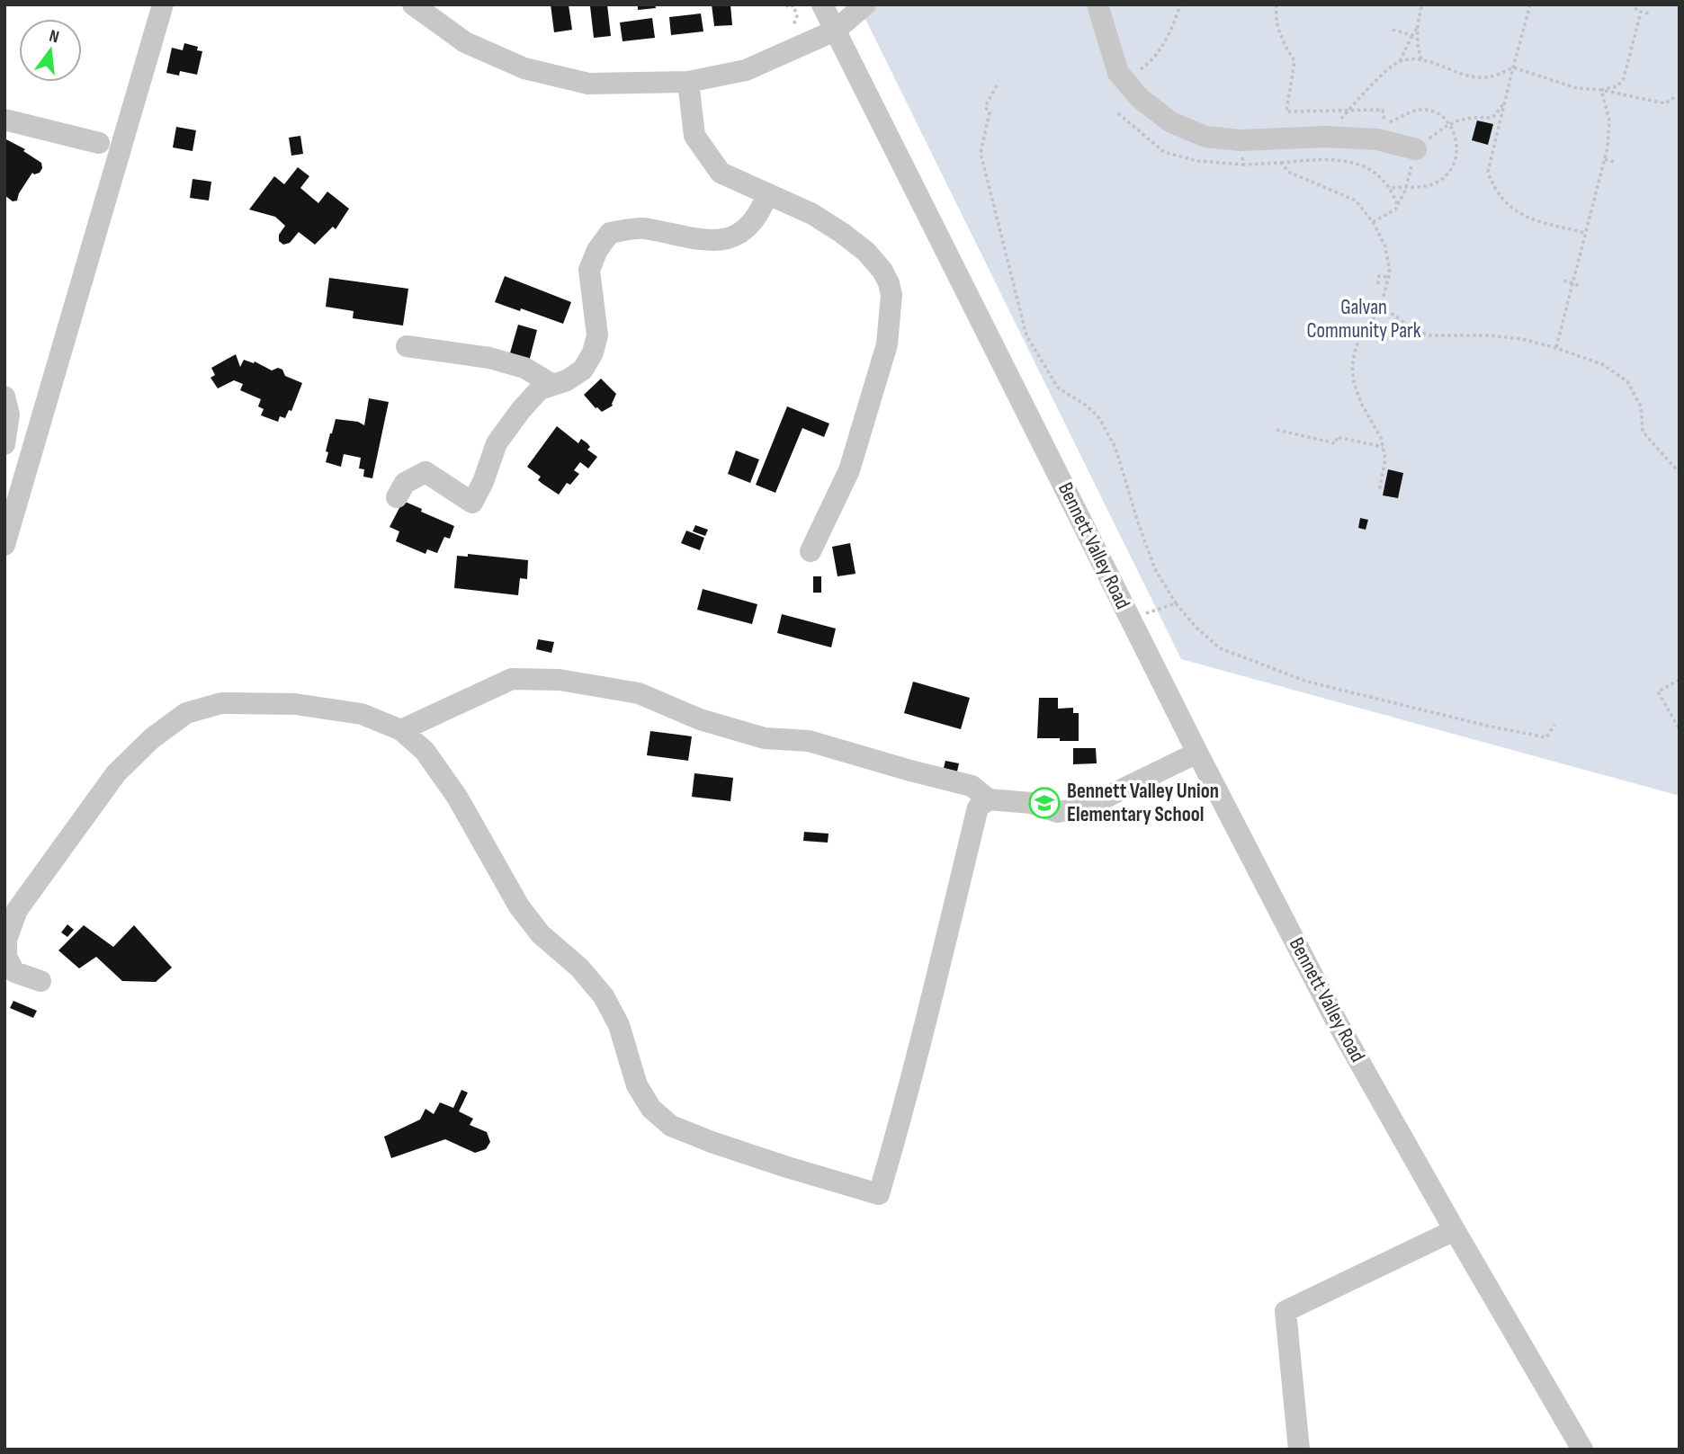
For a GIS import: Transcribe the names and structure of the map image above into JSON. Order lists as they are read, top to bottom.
{
  "streets": {
    "street": ["Bennett Valley Road"]
  },
  "parks": ["Galvan Community Park"],
  "places": {
    "school or university": ["Bennett Valley Union Elementary School"]
  },
  "north": "top"
}
